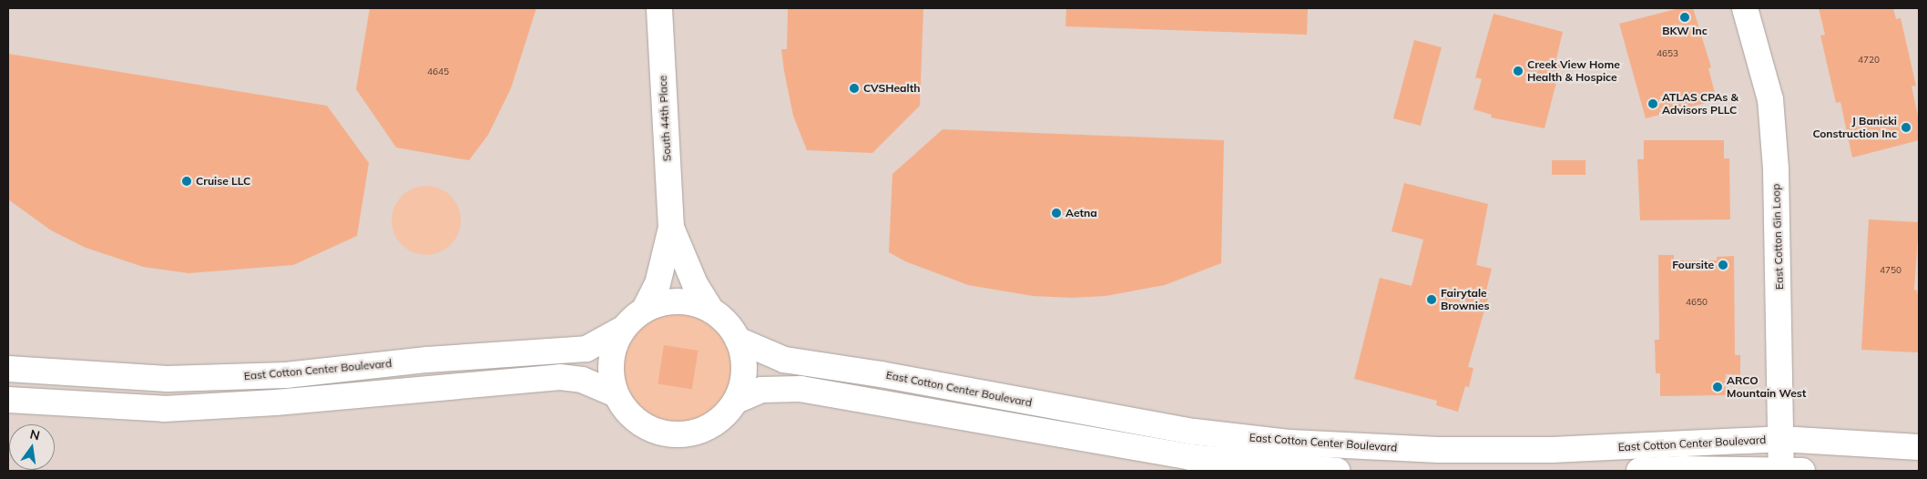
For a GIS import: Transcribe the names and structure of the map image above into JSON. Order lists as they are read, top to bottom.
{
  "streets": {
    "street": ["South 44th Place", "East Cotton Gin Loop", "East Cotton Center Boulevard"]
  },
  "crossings": [
    ["South 44th Place", "East Cotton Center Boulevard"],
    ["East Cotton Gin Loop", "East Cotton Center Boulevard"]
  ],
  "places": [
    "BKW Inc",
    "Creek View Home Health & Hospice",
    "CVSHealth",
    "ATLAS CPAs & Advisors PLLC",
    "J Banicki Construction Inc",
    "Cruise LLC",
    "Aetna",
    "Foursite",
    "Fairytale Brownies",
    "ARCO Mountain West"
  ],
  "house_numbers": [
    "4653",
    "4720",
    "4645",
    "4750",
    "4650"
  ],
  "north": "top"
}
